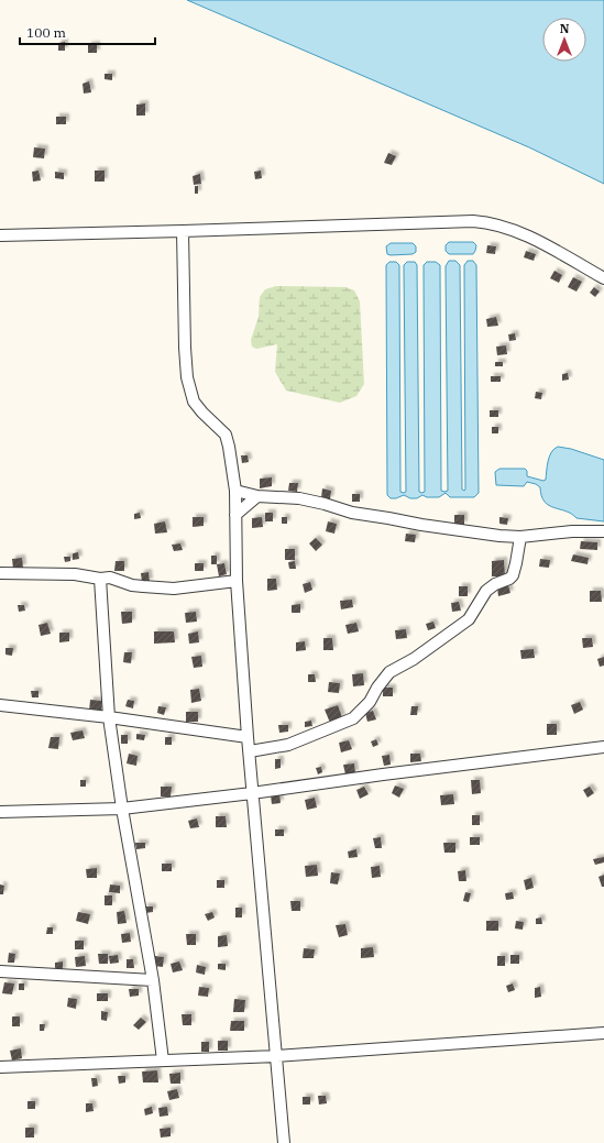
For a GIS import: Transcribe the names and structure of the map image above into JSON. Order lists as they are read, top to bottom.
{
  "scale_bar": "100 m",
  "north": "top"
}
